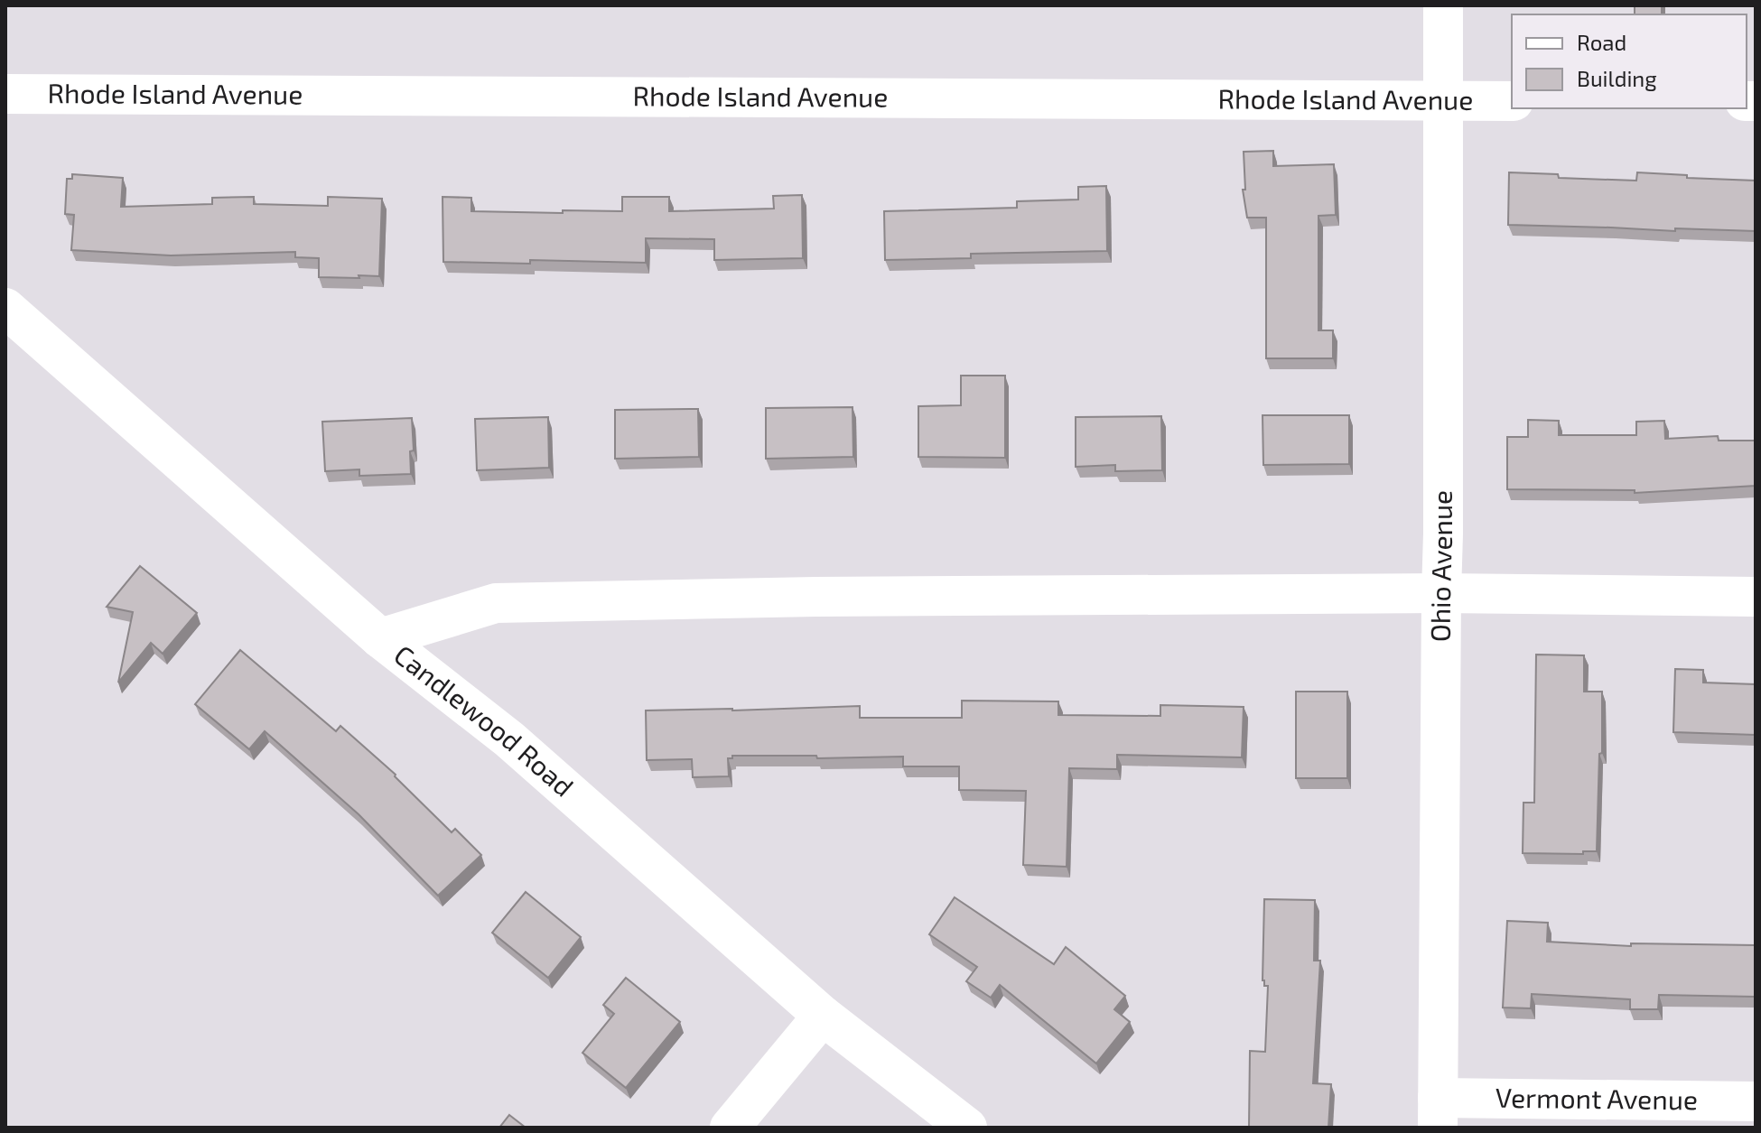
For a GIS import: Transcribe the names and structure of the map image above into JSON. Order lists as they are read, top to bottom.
{
  "streets": {
    "street": [
      "Rhode Island Avenue",
      "Ohio Avenue",
      "Candlewood Road",
      "Vermont Avenue"
    ]
  },
  "crossings": [
    ["Rhode Island Avenue", "Ohio Avenue"],
    ["Ohio Avenue", "Vermont Avenue"]
  ],
  "legend": ["Road", "Building"]
}
